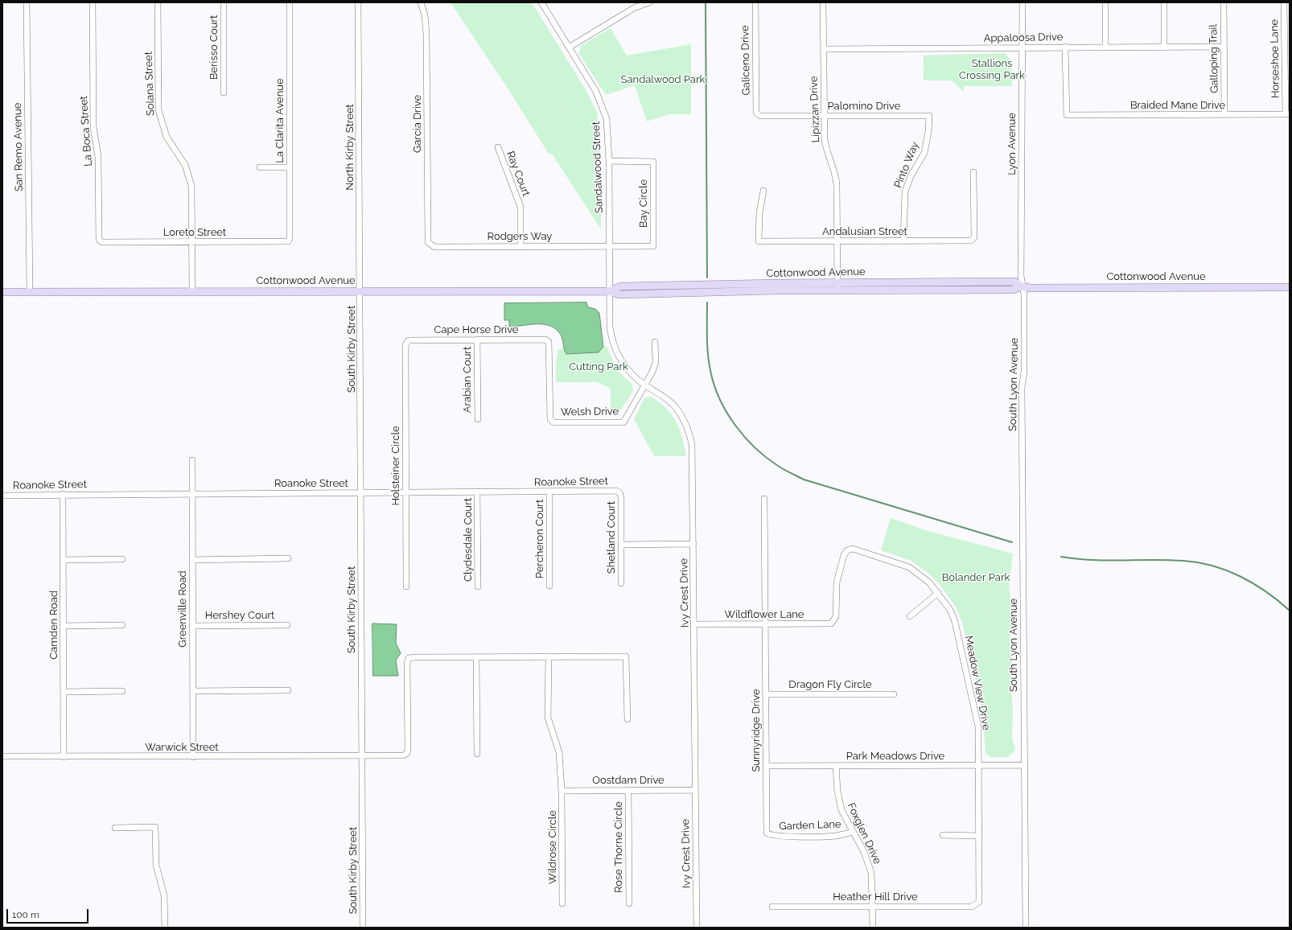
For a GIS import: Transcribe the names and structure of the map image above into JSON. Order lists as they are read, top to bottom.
{
  "streets": {
    "main road": ["Cottonwood Avenue"],
    "street": [
      "Appaloosa Drive",
      "Berisso Court",
      "Galloping Trail",
      "Horseshoe Lane",
      "Galiceno Drive",
      "Solana Street",
      "Braided Mane Drive",
      "Palomino Drive",
      "Lipizzan Drive",
      "La Clarita Avenue",
      "Garcia Drive",
      "La Boca Street",
      "Lyon Avenue",
      "San Remo Avenue",
      "North Kirby Street",
      "Pinto Way",
      "Sandalwood Street",
      "Ray Court",
      "Bay Circle",
      "Andalusian Street",
      "Loreto Street",
      "Rodgers Way",
      "Cape Horse Drive",
      "South Kirby Street",
      "Arabian Court",
      "South Lyon Avenue",
      "Welsh Drive",
      "Holsteiner Circle",
      "Roanoke Street",
      "Shetland Court",
      "Percheron Court",
      "Clydesdale Court",
      "Ivy Crest Drive",
      "Greenville Road",
      "Wildflower Lane",
      "Hershey Court",
      "Camden Road",
      "Meadow View Drive",
      "Dragon Fly Circle",
      "Sunnyridge Drive",
      "Warwick Street",
      "Park Meadows Drive",
      "Oostdam Drive",
      "Garden Lane",
      "Foxglen Drive",
      "Wildrose Circle",
      "Rose Thorne Circle",
      "Heather Hill Drive"
    ]
  },
  "crossings": [
    ["Appaloosa Drive", "Galloping Trail"],
    ["Appaloosa Drive", "Braided Mane Drive"],
    ["Appaloosa Drive", "Lipizzan Drive"],
    ["Appaloosa Drive", "Lyon Avenue"],
    ["Galloping Trail", "Braided Mane Drive"],
    ["Horseshoe Lane", "Braided Mane Drive"],
    ["Galiceno Drive", "Palomino Drive"],
    ["Solana Street", "Loreto Street"],
    ["Solana Street", "Cottonwood Avenue"],
    ["Palomino Drive", "Lipizzan Drive"],
    ["Palomino Drive", "Pinto Way"],
    ["Lipizzan Drive", "Andalusian Street"],
    ["Lipizzan Drive", "Cottonwood Avenue"],
    ["La Clarita Avenue", "Loreto Street"],
    ["Garcia Drive", "Rodgers Way"],
    ["La Boca Street", "Loreto Street"],
    ["Lyon Avenue", "Cottonwood Avenue"],
    ["Lyon Avenue", "South Lyon Avenue"],
    ["San Remo Avenue", "Cottonwood Avenue"],
    ["North Kirby Street", "Cottonwood Avenue"],
    ["North Kirby Street", "South Kirby Street"],
    ["Pinto Way", "Andalusian Street"],
    ["Sandalwood Street", "Bay Circle"],
    ["Sandalwood Street", "Rodgers Way"],
    ["Sandalwood Street", "Cottonwood Avenue"],
    ["Sandalwood Street", "Ivy Crest Drive"],
    ["Ray Court", "Rodgers Way"],
    ["Bay Circle", "Rodgers Way"],
    ["Cottonwood Avenue", "South Kirby Street"],
    ["Cottonwood Avenue", "South Lyon Avenue"],
    ["Cottonwood Avenue", "Ivy Crest Drive"],
    ["Cape Horse Drive", "Arabian Court"],
    ["Cape Horse Drive", "Welsh Drive"],
    ["Cape Horse Drive", "Holsteiner Circle"],
    ["South Kirby Street", "Roanoke Street"],
    ["South Kirby Street", "Warwick Street"],
    ["South Lyon Avenue", "Park Meadows Drive"],
    ["Welsh Drive", "Ivy Crest Drive"],
    ["Holsteiner Circle", "Roanoke Street"],
    ["Roanoke Street", "Shetland Court"],
    ["Roanoke Street", "Percheron Court"],
    ["Roanoke Street", "Clydesdale Court"],
    ["Roanoke Street", "Greenville Road"],
    ["Roanoke Street", "Camden Road"],
    ["Ivy Crest Drive", "Wildflower Lane"],
    ["Ivy Crest Drive", "Oostdam Drive"],
    ["Greenville Road", "Hershey Court"],
    ["Greenville Road", "Warwick Street"],
    ["Wildflower Lane", "Meadow View Drive"],
    ["Wildflower Lane", "Sunnyridge Drive"],
    ["Camden Road", "Warwick Street"],
    ["Meadow View Drive", "Park Meadows Drive"],
    ["Meadow View Drive", "Heather Hill Drive"],
    ["Dragon Fly Circle", "Sunnyridge Drive"],
    ["Sunnyridge Drive", "Park Meadows Drive"],
    ["Sunnyridge Drive", "Garden Lane"],
    ["Park Meadows Drive", "Foxglen Drive"],
    ["Oostdam Drive", "Wildrose Circle"],
    ["Oostdam Drive", "Rose Thorne Circle"],
    ["Garden Lane", "Foxglen Drive"],
    ["Foxglen Drive", "Heather Hill Drive"]
  ],
  "parks": [
    "Stallions Crossing Park",
    "Sandalwood Park",
    "Cutting Park",
    "Bolander Park"
  ],
  "scale_bar": "100 m"
}
